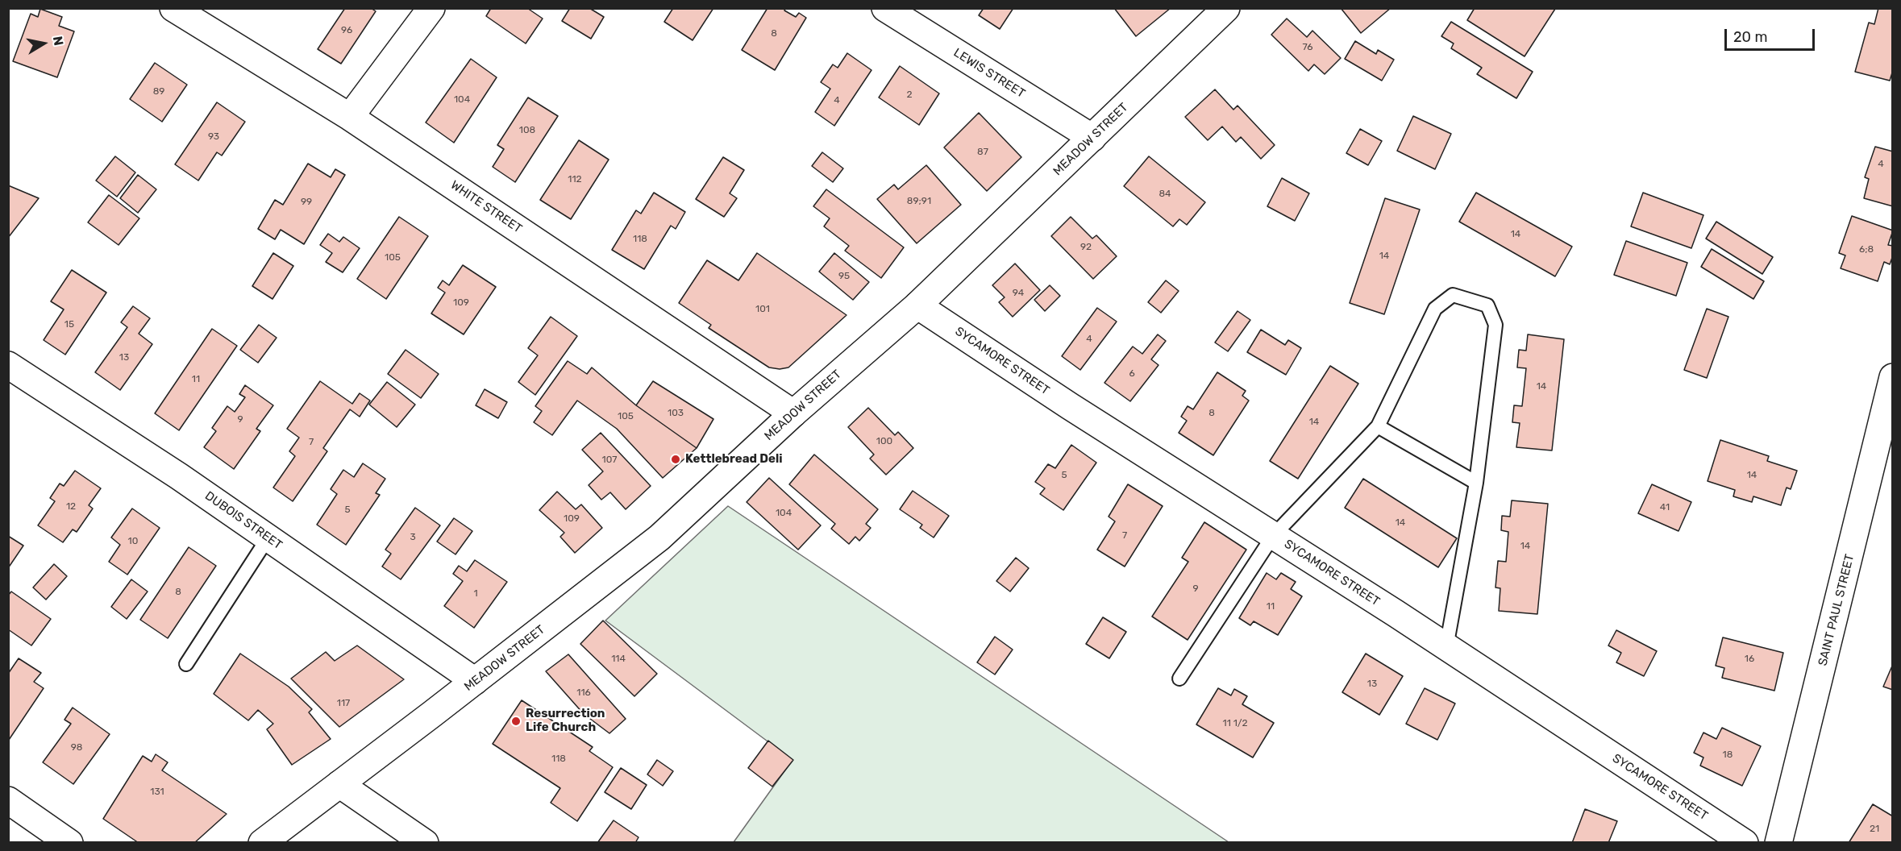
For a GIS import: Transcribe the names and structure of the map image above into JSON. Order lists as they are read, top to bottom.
{
  "streets": {
    "street": [
      "LEWIS STREET",
      "MEADOW STREET",
      "WHITE STREET",
      "SYCAMORE STREET",
      "DUBOIS STREET",
      "SAINT PAUL STREET"
    ]
  },
  "crossings": [
    ["LEWIS STREET", "MEADOW STREET"],
    ["MEADOW STREET", "WHITE STREET"],
    ["MEADOW STREET", "SYCAMORE STREET"],
    ["MEADOW STREET", "DUBOIS STREET"]
  ],
  "places": ["Kettlebread Deli", "Resurrection Life Church"],
  "house_numbers": [
    "96",
    "8",
    "76",
    "89",
    "2",
    "104",
    "4",
    "108",
    "93",
    "87",
    "4",
    "112",
    "84",
    "89;91",
    "99",
    "14",
    "118",
    "92",
    "6;8",
    "14",
    "105",
    "95",
    "94",
    "109",
    "101",
    "15",
    "4",
    "13",
    "6",
    "11",
    "14",
    "103",
    "8",
    "105",
    "9",
    "14",
    "100",
    "7",
    "107",
    "5",
    "14",
    "12",
    "41",
    "5",
    "104",
    "109",
    "14",
    "7",
    "3",
    "10",
    "14",
    "9",
    "8",
    "1",
    "11",
    "114",
    "16",
    "13",
    "116",
    "117",
    "11 1/2",
    "98",
    "18",
    "118",
    "131",
    "21"
  ],
  "scale_bar": "20 m",
  "north": "right"
}
